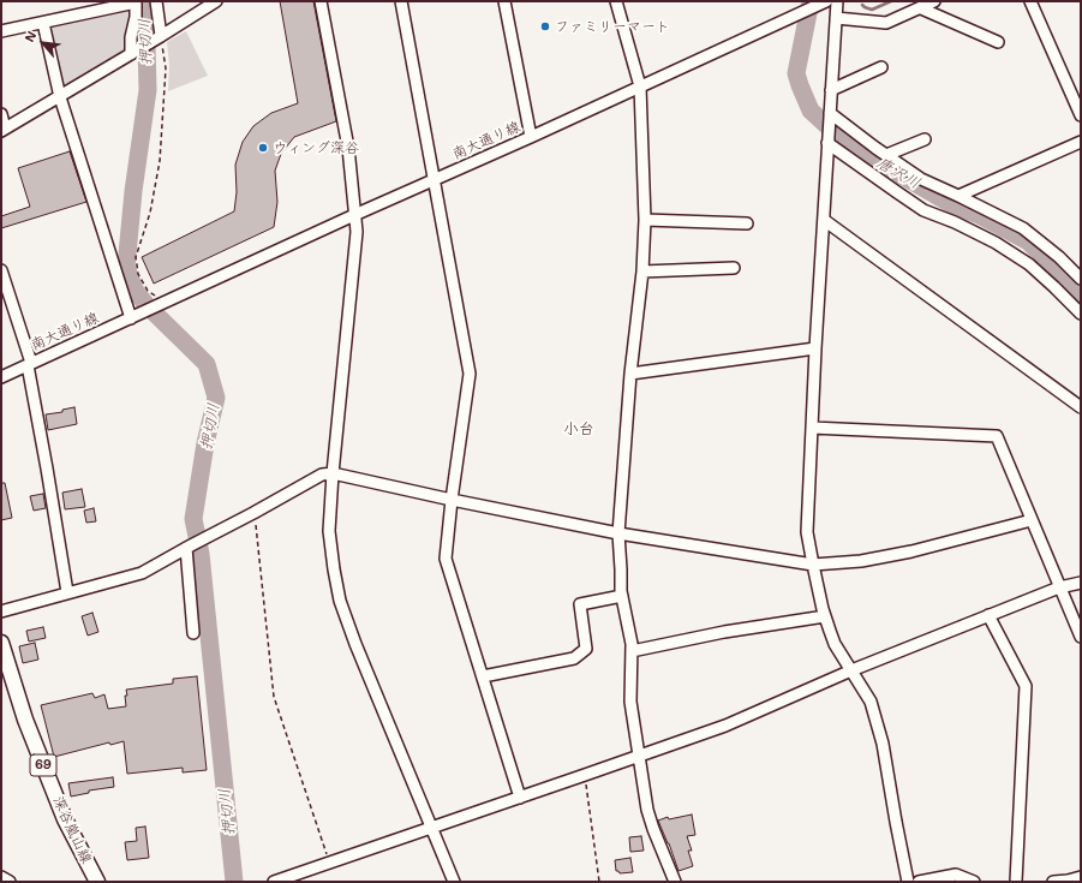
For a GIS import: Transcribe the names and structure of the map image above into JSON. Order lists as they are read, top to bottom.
{
  "streets": {
    "main road": ["69", "深谷嵐山線"],
    "street": ["南大通り線"]
  },
  "districts": ["小台"],
  "water": ["押切川", "唐沢川"],
  "places": ["ファミリーマート", "ウィング深谷"],
  "north": "top left"
}
